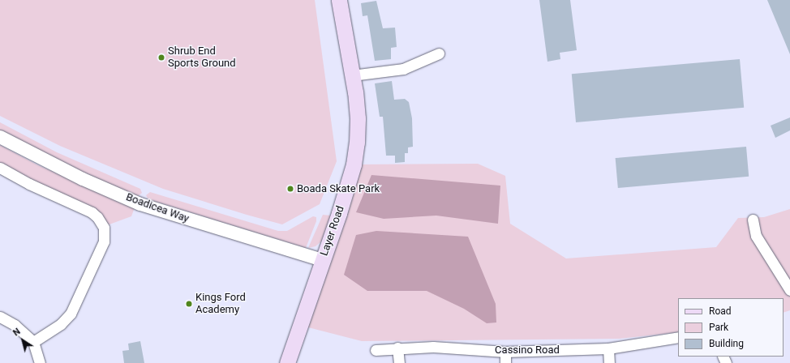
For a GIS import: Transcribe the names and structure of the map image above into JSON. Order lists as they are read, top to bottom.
{
  "streets": {
    "main road": ["Layer Road"],
    "street": ["Boadicea Way", "Cassino Road"]
  },
  "crossings": [
    ["Boadicea Way", "Layer Road"]
  ],
  "places": ["Shrub End Sports Ground", "Boada Skate Park", "Kings Ford Academy"],
  "legend": ["Road", "Park", "Building"],
  "north": "top left"
}
